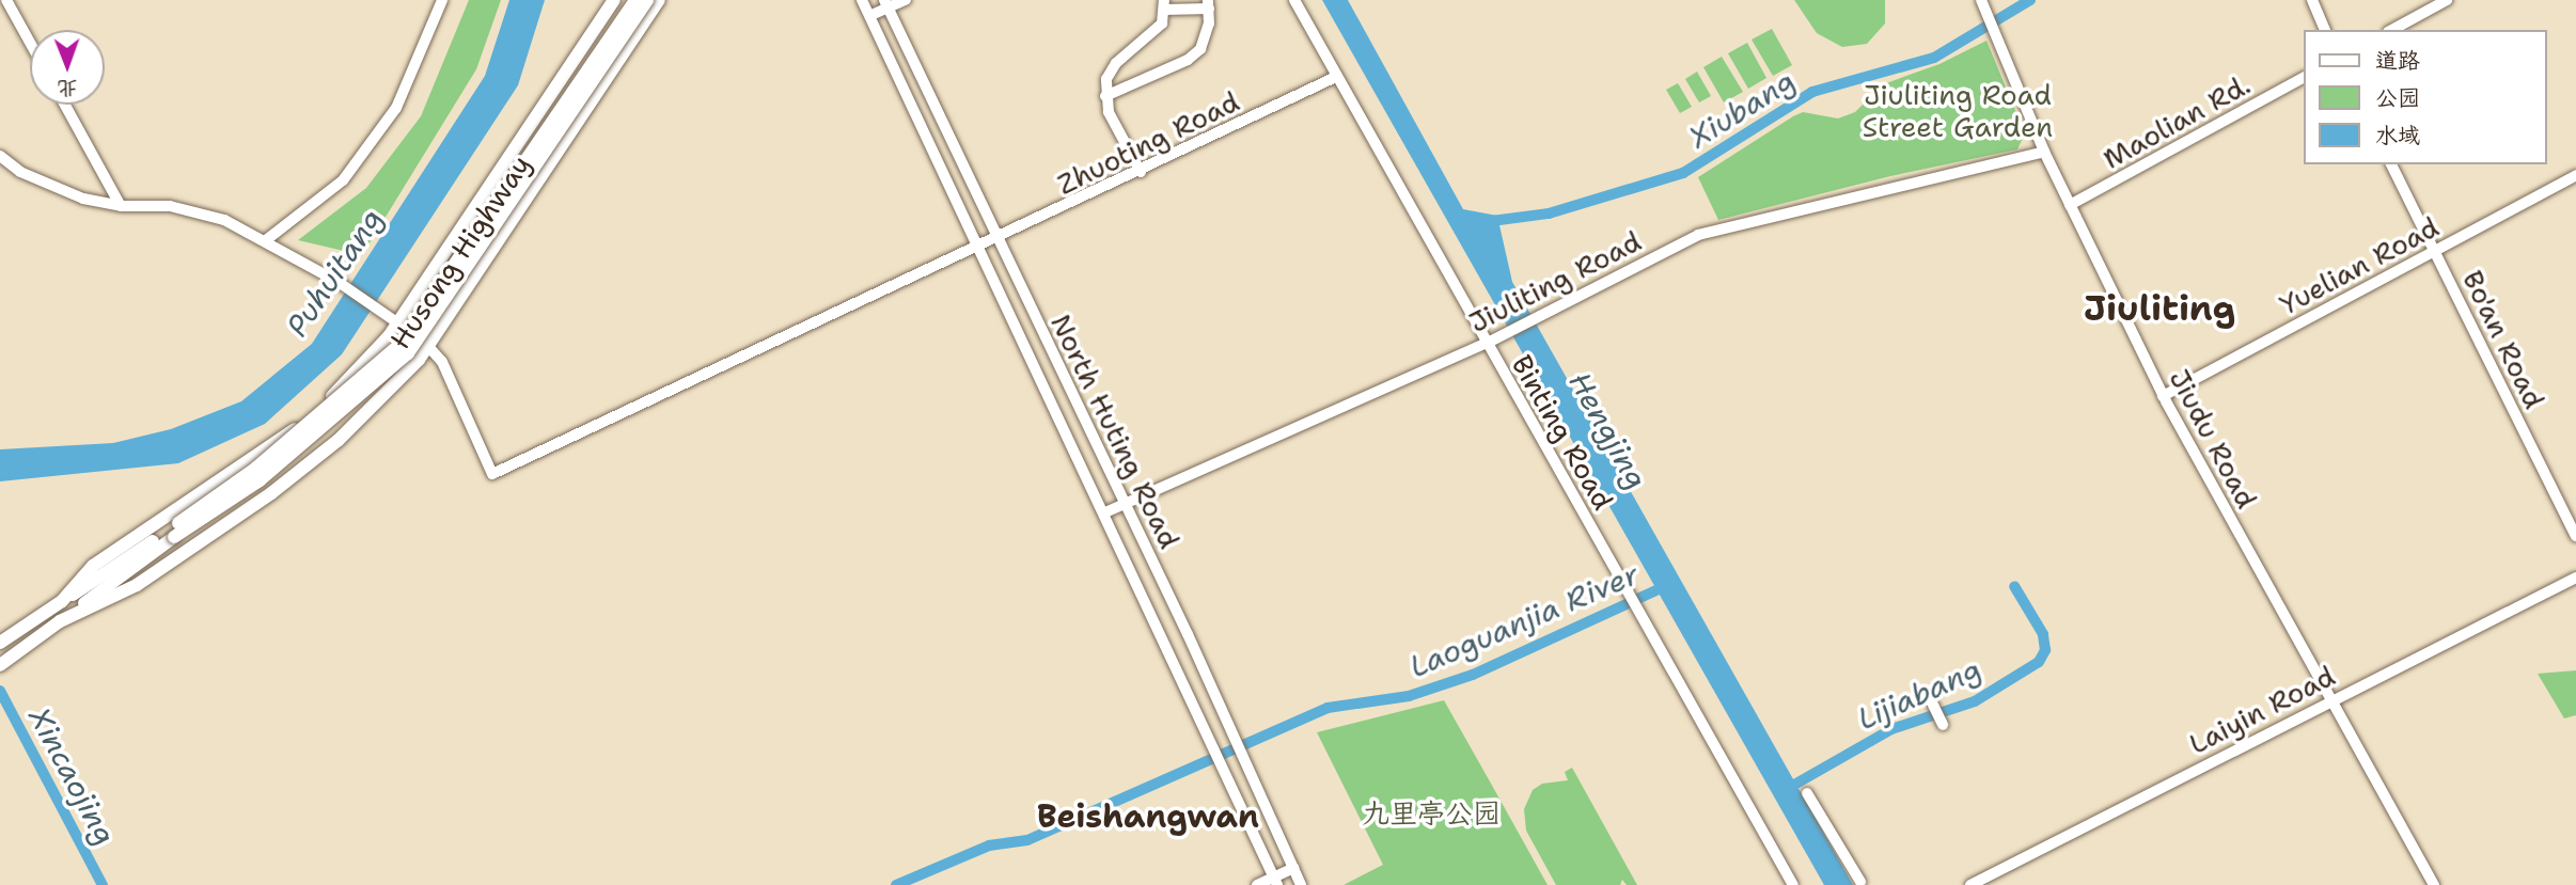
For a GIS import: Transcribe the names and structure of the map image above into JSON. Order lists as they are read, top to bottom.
{
  "streets": {
    "main road": ["Husong Highway"],
    "street": [
      "Maolian Rd.",
      "Zhuoting Road",
      "Yuelian Road",
      "Jiuliting Road",
      "Bo'an Road",
      "North Huting Road",
      "Binting Road",
      "Jiudu Road",
      "Laiyin Road"
    ]
  },
  "crossings": [
    ["Maolian Rd.", "Jiudu Road"],
    ["Zhuoting Road", "Husong Highway"],
    ["Zhuoting Road", "North Huting Road"],
    ["Zhuoting Road", "Binting Road"],
    ["Yuelian Road", "Bo'an Road"],
    ["Yuelian Road", "Jiudu Road"],
    ["Jiuliting Road", "North Huting Road"],
    ["Jiuliting Road", "Binting Road"],
    ["Jiuliting Road", "Jiudu Road"],
    ["Jiudu Road", "Laiyin Road"]
  ],
  "districts": ["Jiuliting", "Beishangwan"],
  "water": [
    "Xiubang",
    "Puhuitang",
    "Hengjing",
    "Laoguanjia River",
    "Lijiabang",
    "Xincaojing"
  ],
  "parks": ["Jiuliting Road Street Garden", "九里亭公园"],
  "legend": ["道路", "公园", "水域"],
  "north": "bottom"
}
